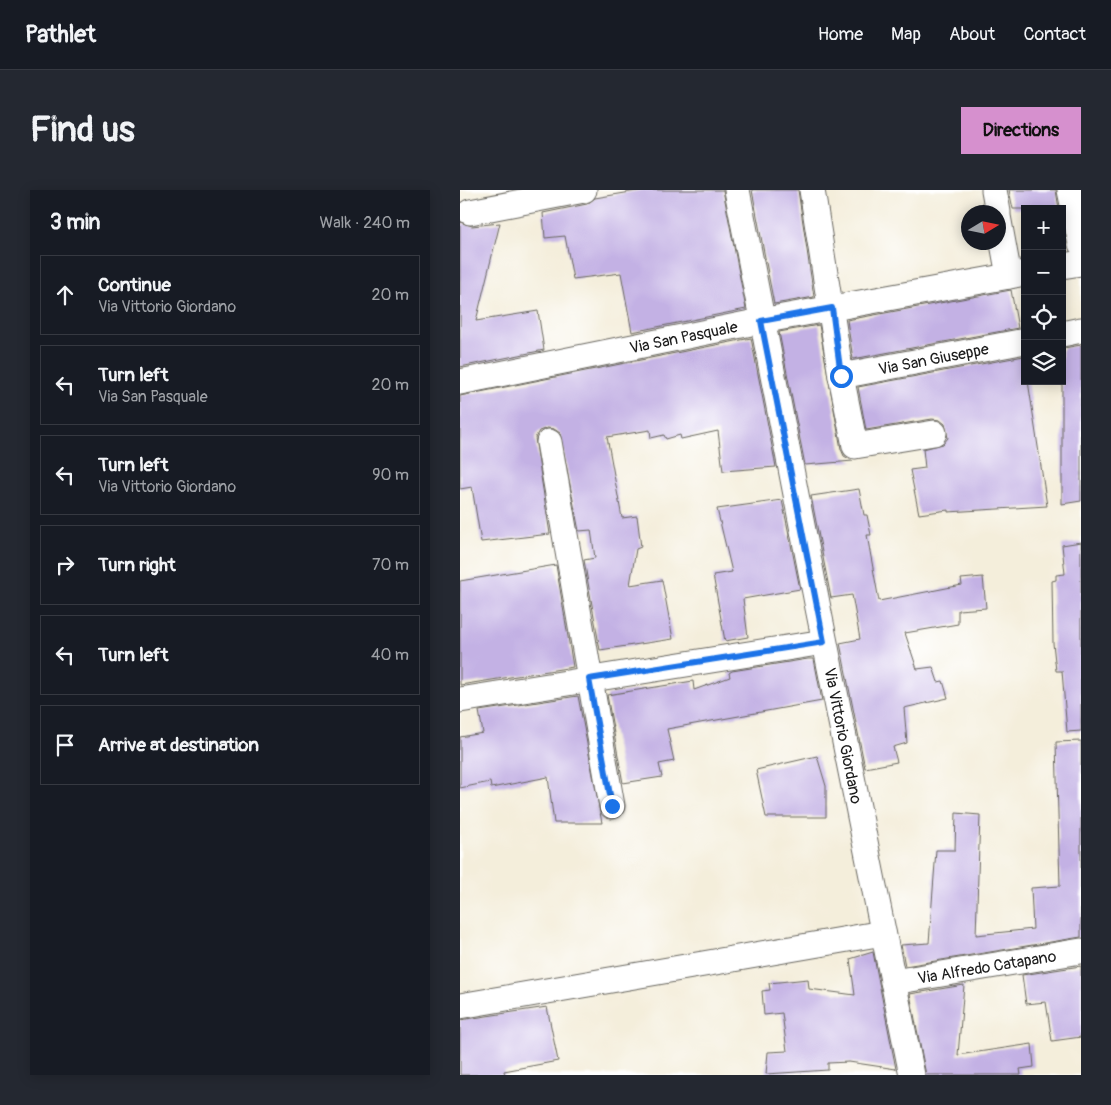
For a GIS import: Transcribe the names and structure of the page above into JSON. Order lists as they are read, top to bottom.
{
  "streets": {
    "street": [
      "Via San Pasquale",
      "Via San Giuseppe",
      "Via Vittorio Giordano",
      "Via Alfredo Catapano"
    ]
  },
  "crossings": [
    ["Via San Pasquale", "Via Vittorio Giordano"],
    ["Via Vittorio Giordano", "Via Alfredo Catapano"]
  ],
  "north": "right",
  "page": {
    "header": "Pathlet",
    "nav": [
      "Home",
      "Map",
      "About",
      "Contact"
    ],
    "buttons": "Directions",
    "title": "Find us",
    "heading": ["3 min", "Walk · 240 m"],
    "map_buttons": ["+", "−"],
    "list": [
      ["Continue", "Via Vittorio Giordano", "20 m"],
      ["Turn left", "Via San Pasquale", "20 m"],
      ["Turn left", "Via Vittorio Giordano", "90 m"],
      ["Turn right", "70 m"],
      ["Turn left", "40 m"],
      "Arrive at destination"
    ]
  }
}
